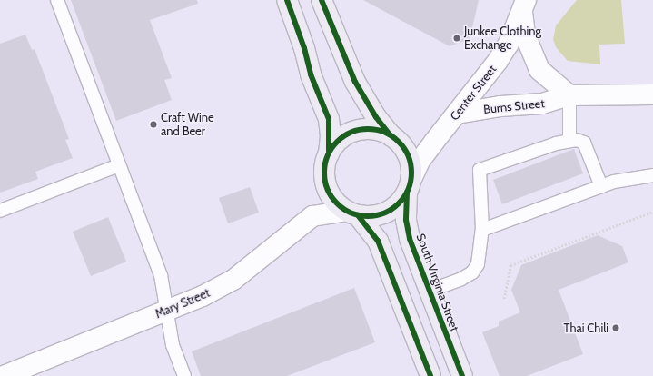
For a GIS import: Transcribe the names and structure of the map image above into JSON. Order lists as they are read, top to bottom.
{
  "streets": {
    "main road": ["South Virginia Street"],
    "street": ["Center Street", "Burns Street", "Mary Street"]
  },
  "crossings": [
    ["Center Street", "Burns Street"],
    ["Center Street", "South Virginia Street"],
    ["Center Street", "Mary Street"],
    ["South Virginia Street", "Mary Street"]
  ],
  "places": ["Junkee Clothing Exchange", "Craft Wine and Beer", "Thai Chili"]
}
